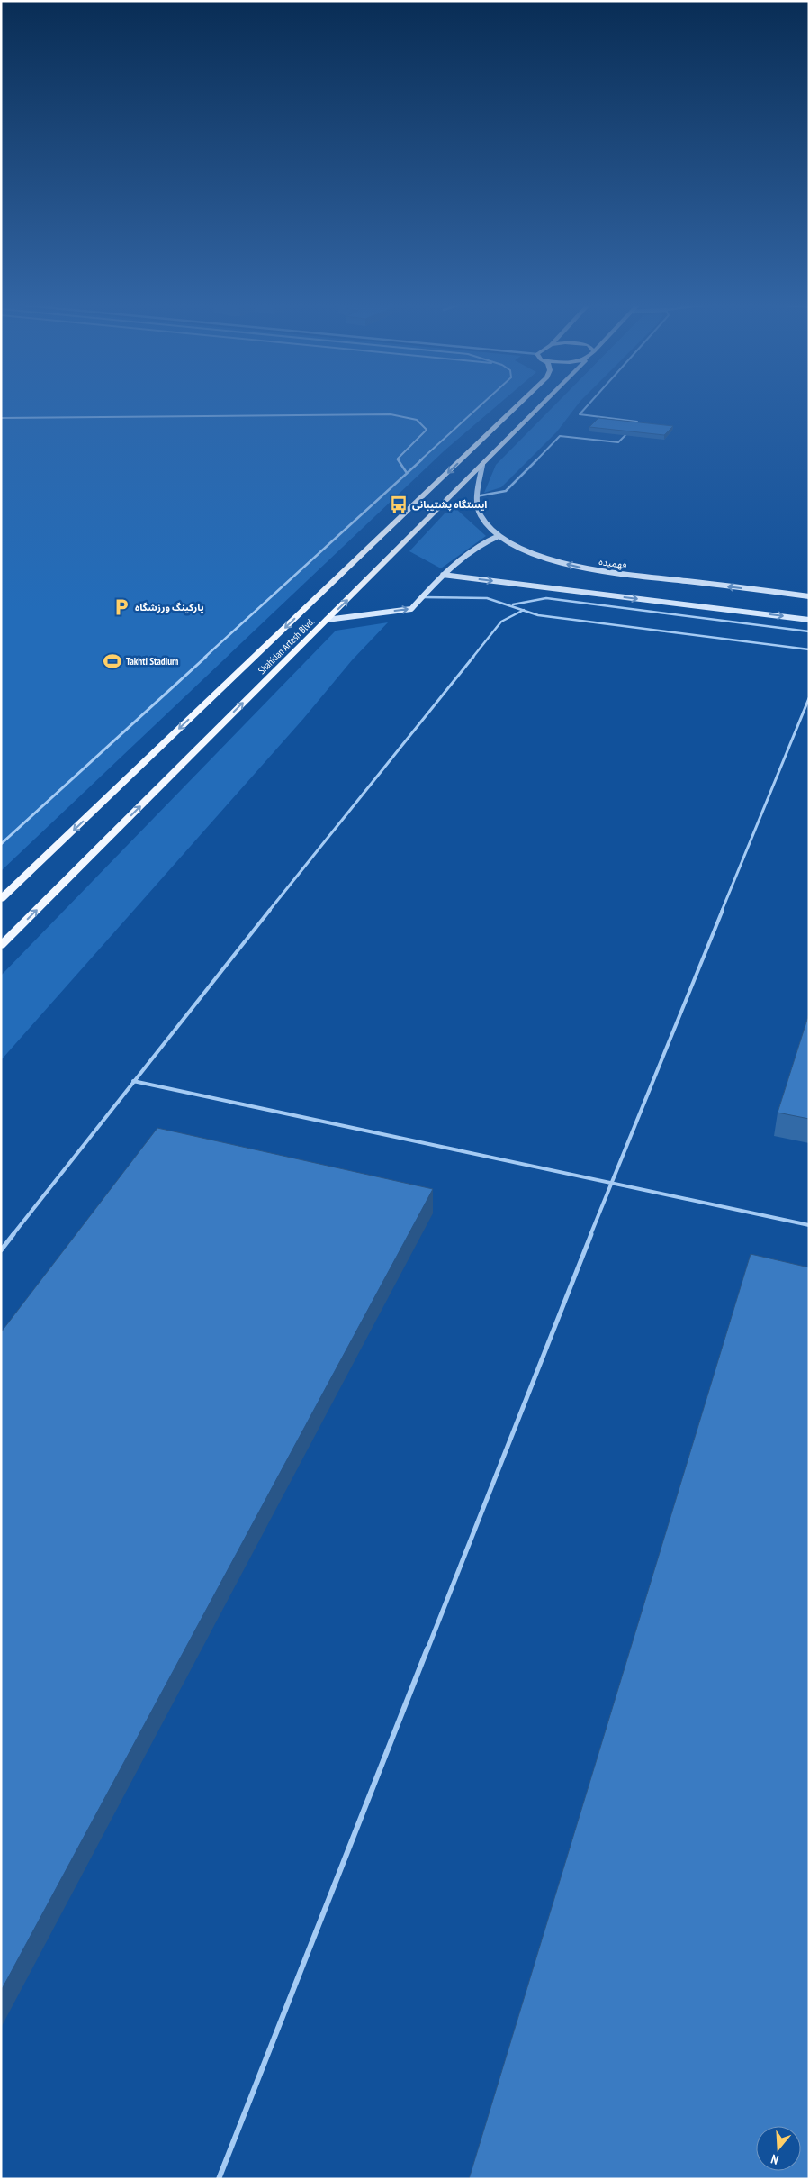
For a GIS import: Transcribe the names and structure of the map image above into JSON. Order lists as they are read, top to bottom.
{
  "streets": {
    "main road": ["فهمیده", "Shahidan Artesh Blvd."]
  },
  "crossings": [
    ["فهمیده", "Shahidan Artesh Blvd."]
  ],
  "places": {
    "bus stop": ["ایستگاه پشتیبانی"],
    "parking": ["پارکینگ ورزشگاه"],
    "sports": ["Takhti Stadium"]
  },
  "north": "bottom"
}
